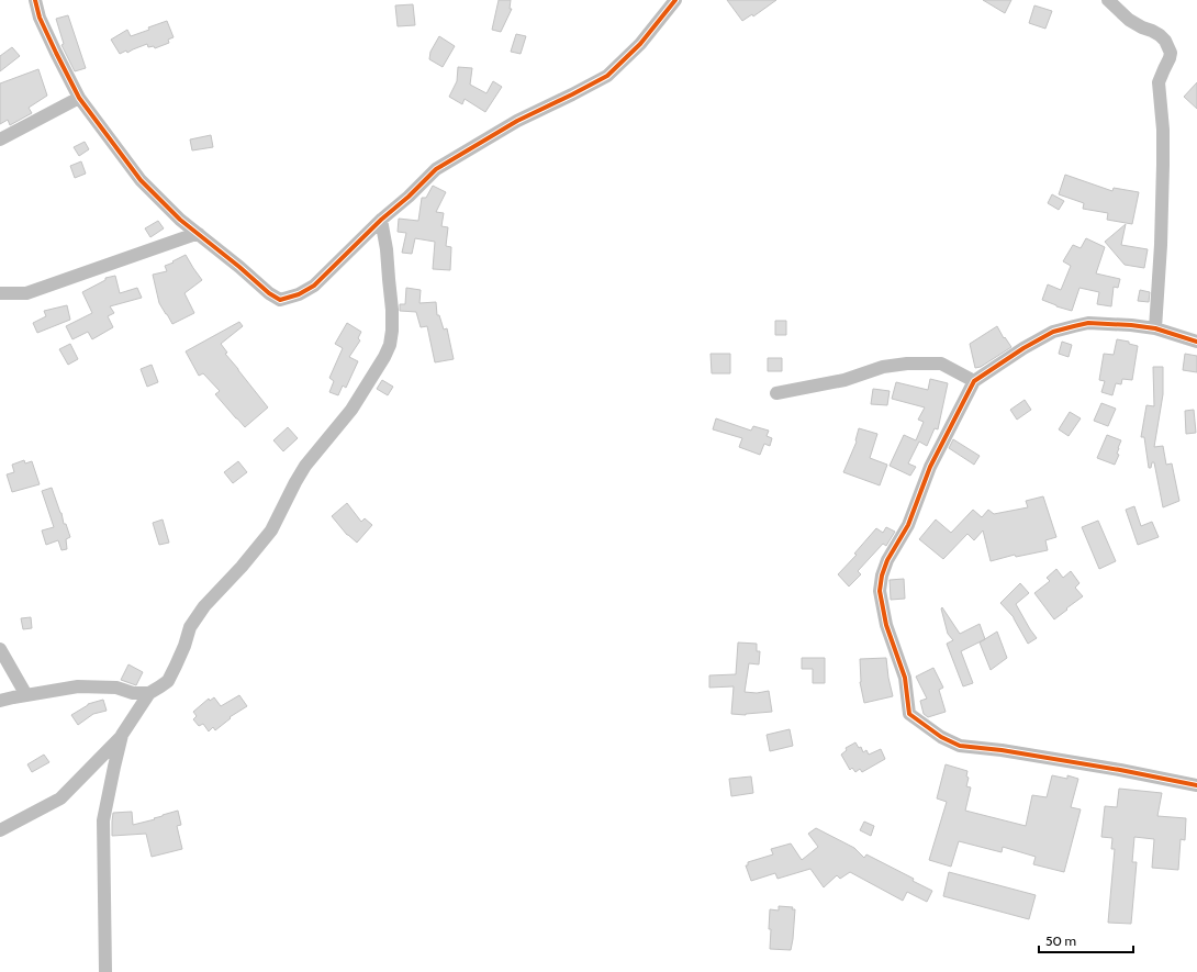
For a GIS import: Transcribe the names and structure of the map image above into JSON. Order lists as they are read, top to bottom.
{
  "scale_bar": "50 m"
}
